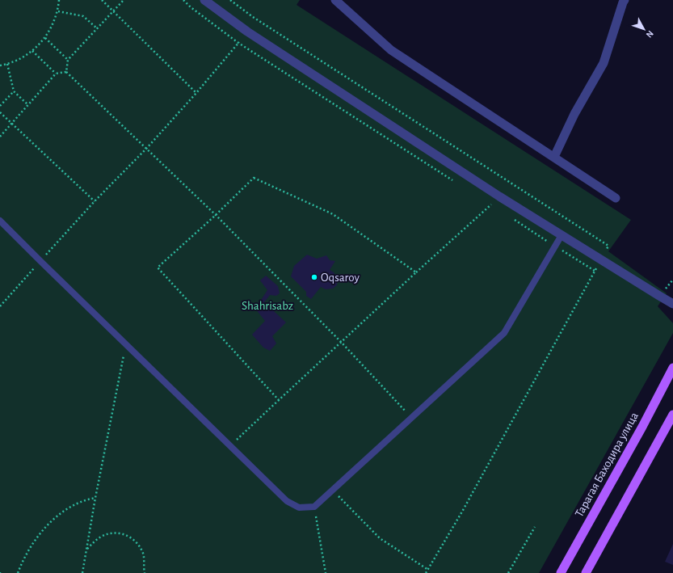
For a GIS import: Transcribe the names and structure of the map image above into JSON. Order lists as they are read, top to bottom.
{
  "streets": {
    "main road": ["Тарагая Баходира улица"]
  },
  "parks": ["Shahrisabz"],
  "places": ["Oqsaroy"],
  "north": "bottom right"
}
